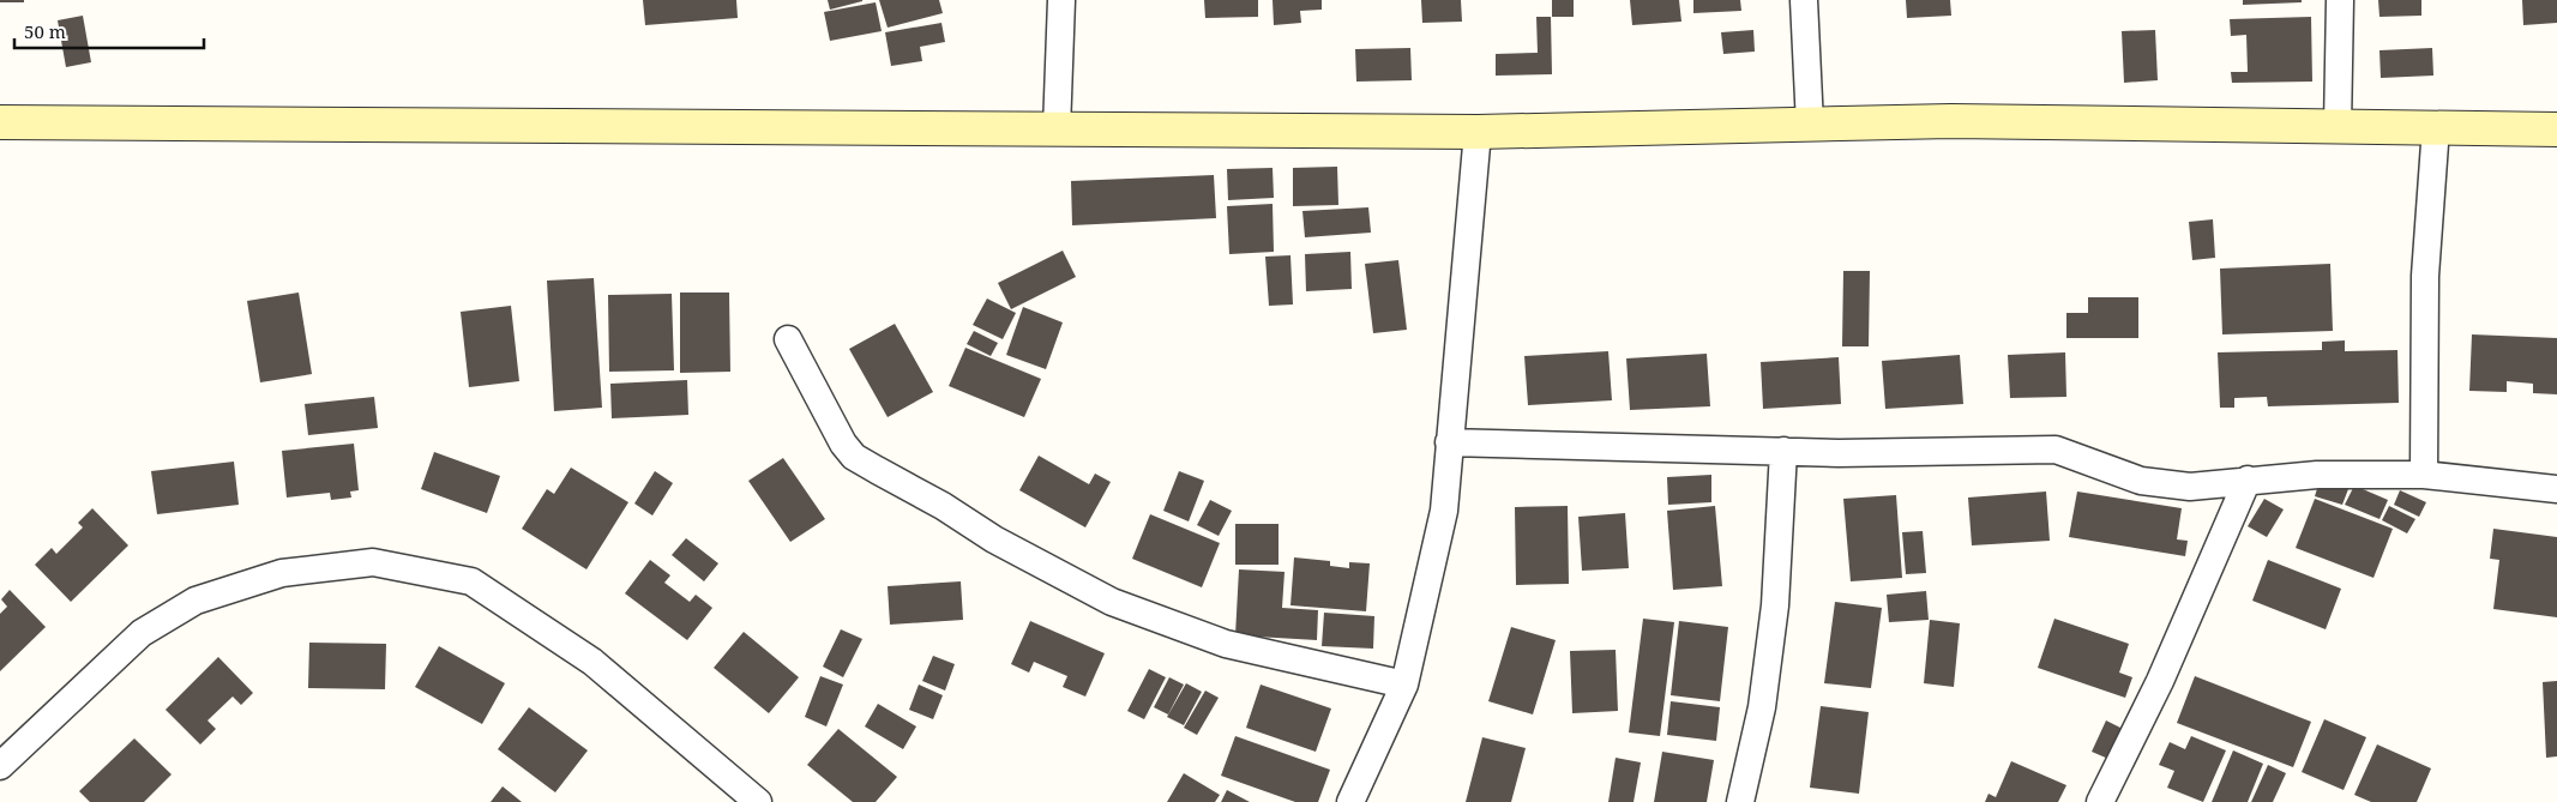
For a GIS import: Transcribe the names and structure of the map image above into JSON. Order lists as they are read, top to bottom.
{
  "scale_bar": "50 m"
}
